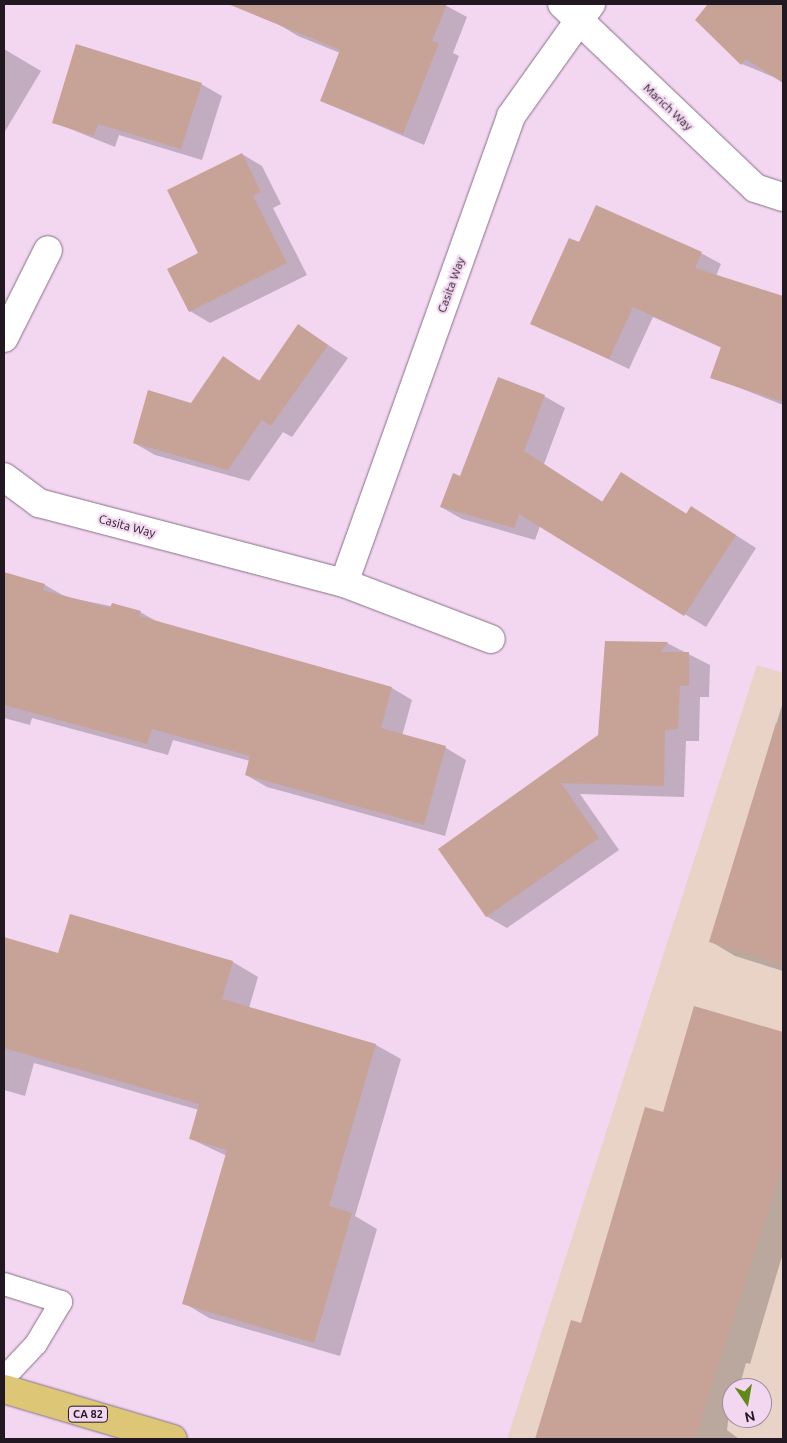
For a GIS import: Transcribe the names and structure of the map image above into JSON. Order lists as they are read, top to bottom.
{
  "streets": {
    "main road": ["CA 82"],
    "street": ["Marich Way", "Casita Way"]
  },
  "crossings": [
    ["Marich Way", "Casita Way"]
  ],
  "north": "bottom"
}
